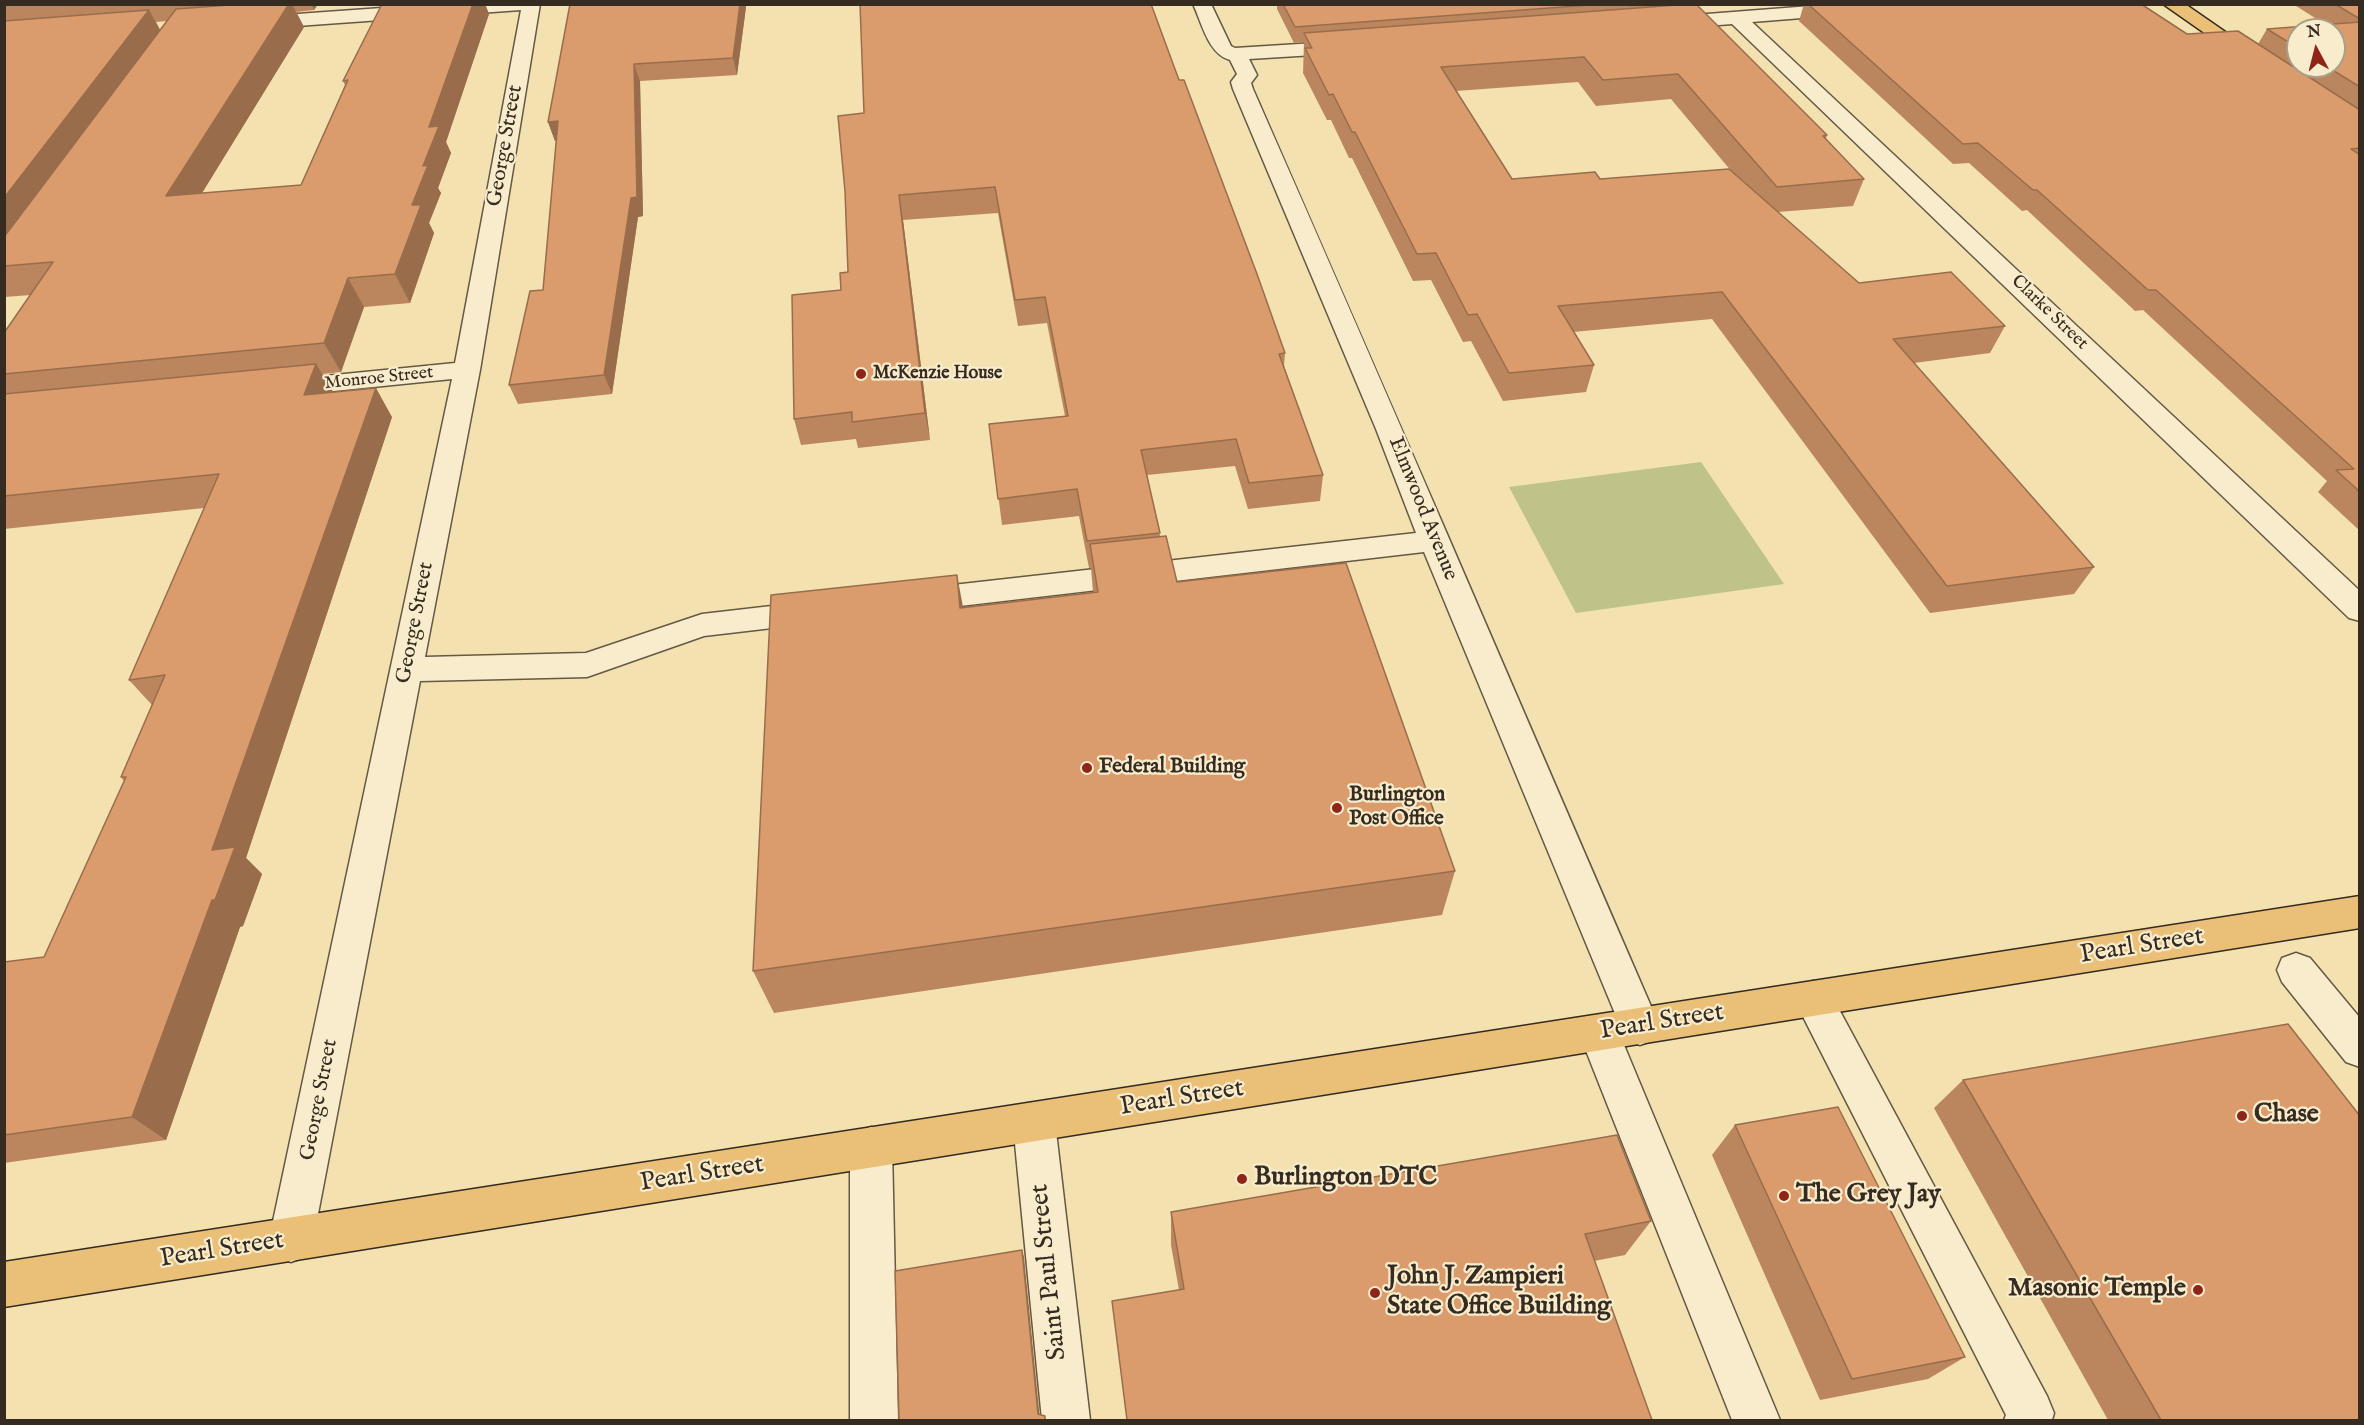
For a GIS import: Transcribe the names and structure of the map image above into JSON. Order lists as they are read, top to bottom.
{
  "streets": {
    "main road": ["Pearl Street"],
    "street": [
      "George Street",
      "Clarke Street",
      "Monroe Street",
      "Elmwood Avenue",
      "Saint Paul Street"
    ]
  },
  "crossings": [
    ["George Street", "Monroe Street"],
    ["George Street", "Pearl Street"],
    ["Elmwood Avenue", "Pearl Street"],
    ["Pearl Street", "Saint Paul Street"]
  ],
  "places": [
    "McKenzie House",
    "Federal Building",
    "Burlington Post Office",
    "Chase",
    "Burlington DTC",
    "The Grey Jay",
    "Masonic Temple",
    "John J. Zampieri State Office Building"
  ],
  "north": "top"
}
